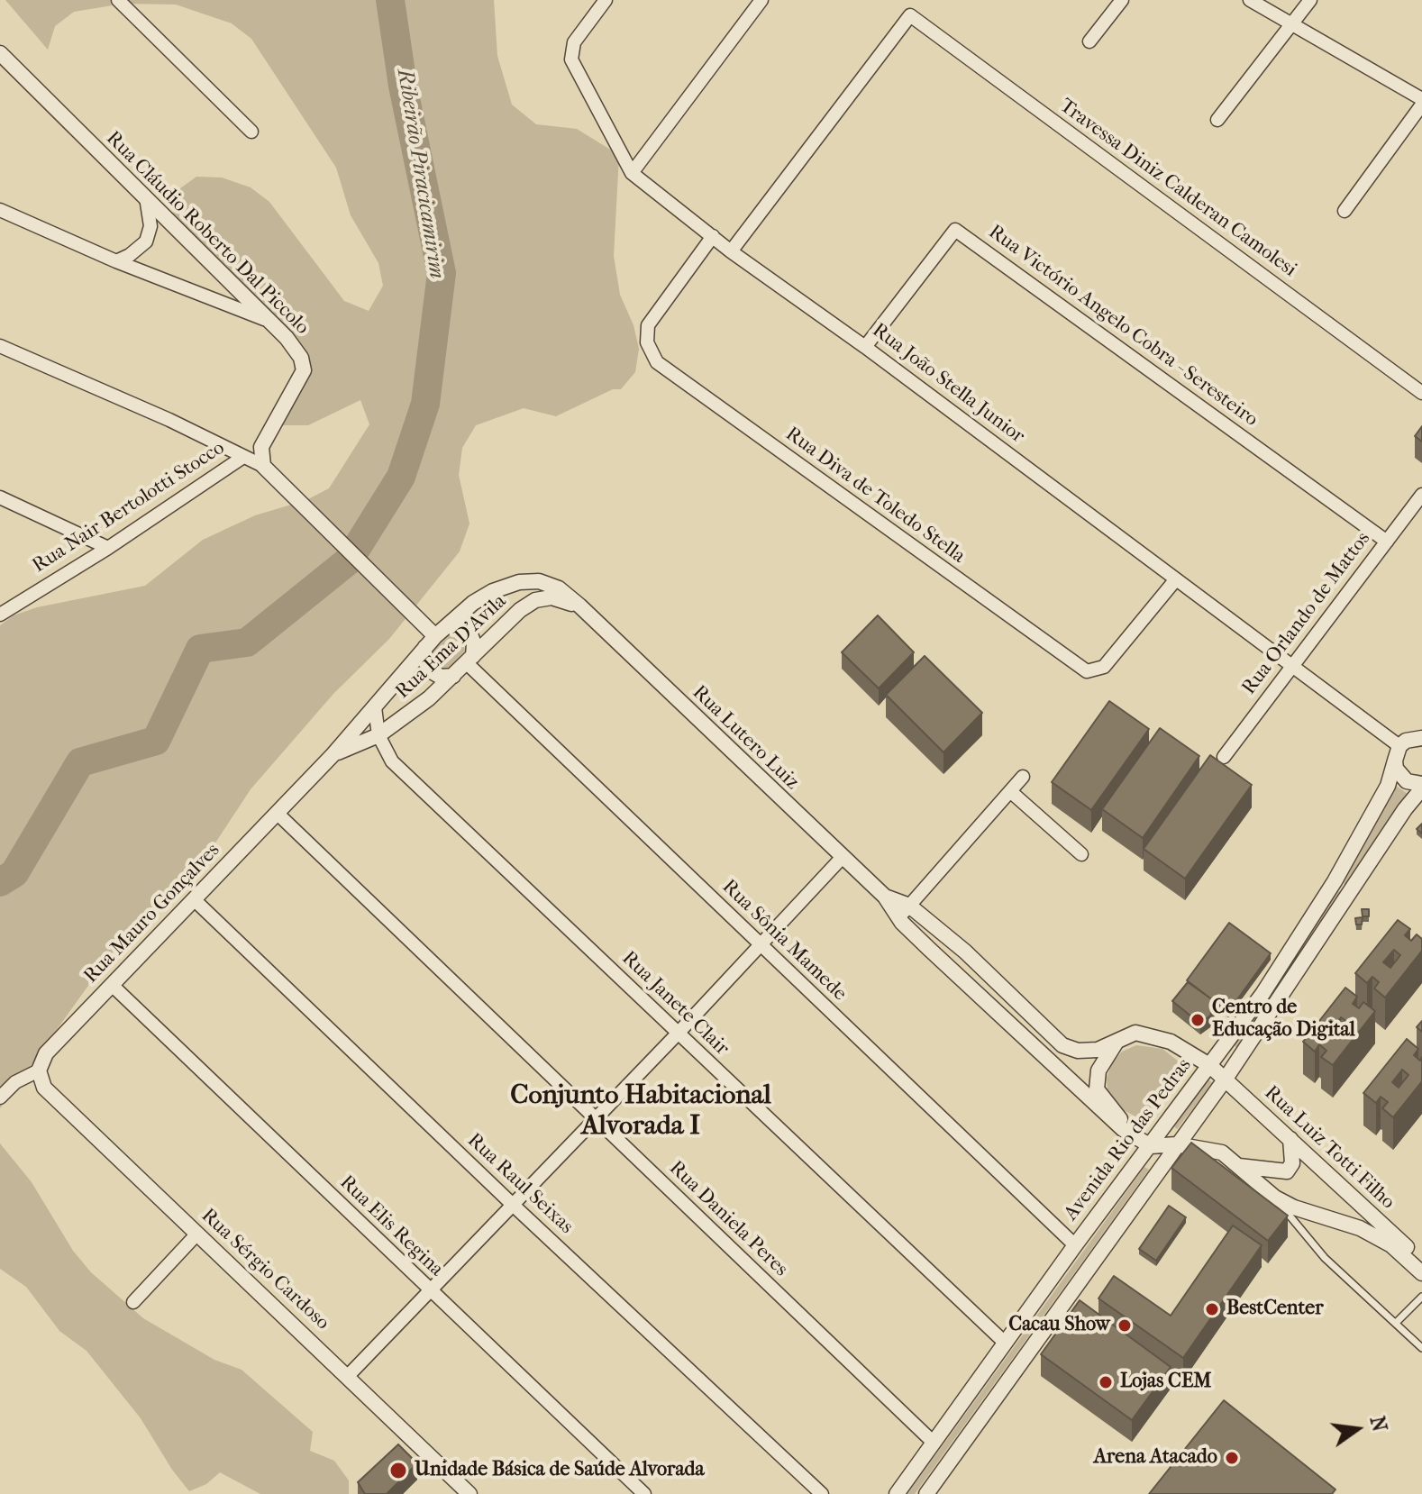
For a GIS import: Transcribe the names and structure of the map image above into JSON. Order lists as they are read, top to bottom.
{
  "streets": {
    "street": [
      "Travessa Diniz Calderan Camolesi",
      "Rua Cláudio Roberto Dal Piccolo",
      "Rua Victório Angelo Cobra - Seresteiro",
      "Rua João Stella Junior",
      "Rua Diva de Toledo Stella",
      "Rua Nair Bertolotti Stocco",
      "Rua Orlando de Mattos",
      "Rua Ema D'Avila",
      "Rua Lutero Luiz",
      "Rua Mauro Gonçalves",
      "Rua Sônia Mamede",
      "Rua Janete Clair",
      "Avenida Rio das Pedras",
      "Rua Luiz Totti Filho",
      "Rua Raul Seixas",
      "Rua Daniela Peres",
      "Rua Elis Regina",
      "Rua Sérgio Cardoso"
    ]
  },
  "crossings": [
    ["Travessa Diniz Calderan Camolesi", "Rua João Stella Junior"],
    ["Rua Victório Angelo Cobra - Seresteiro", "Rua João Stella Junior"],
    ["Rua Victório Angelo Cobra - Seresteiro", "Rua Orlando de Mattos"],
    ["Rua João Stella Junior", "Rua Diva de Toledo Stella"],
    ["Rua João Stella Junior", "Rua Orlando de Mattos"],
    ["Rua João Stella Junior", "Avenida Rio das Pedras"],
    ["Rua Ema D'Avila", "Rua Lutero Luiz"],
    ["Rua Ema D'Avila", "Rua Mauro Gonçalves"],
    ["Rua Ema D'Avila", "Rua Sônia Mamede"],
    ["Rua Ema D'Avila", "Rua Janete Clair"],
    ["Rua Lutero Luiz", "Avenida Rio das Pedras"],
    ["Rua Lutero Luiz", "Rua Luiz Totti Filho"],
    ["Rua Mauro Gonçalves", "Rua Raul Seixas"],
    ["Rua Mauro Gonçalves", "Rua Daniela Peres"],
    ["Rua Mauro Gonçalves", "Rua Elis Regina"],
    ["Rua Mauro Gonçalves", "Rua Sérgio Cardoso"],
    ["Rua Sônia Mamede", "Avenida Rio das Pedras"],
    ["Rua Janete Clair", "Avenida Rio das Pedras"],
    ["Avenida Rio das Pedras", "Rua Luiz Totti Filho"],
    ["Avenida Rio das Pedras", "Rua Daniela Peres"]
  ],
  "districts": ["Conjunto Habitacional Alvorada I"],
  "water": ["Ribeirão Piracicamirim"],
  "places": [
    "Centro de Educação Digital",
    "BestCenter",
    "Cacau Show",
    "Lojas CEM",
    "Arena Atacado",
    "Unidade Básica de Saúde Alvorada"
  ],
  "north": "right"
}
